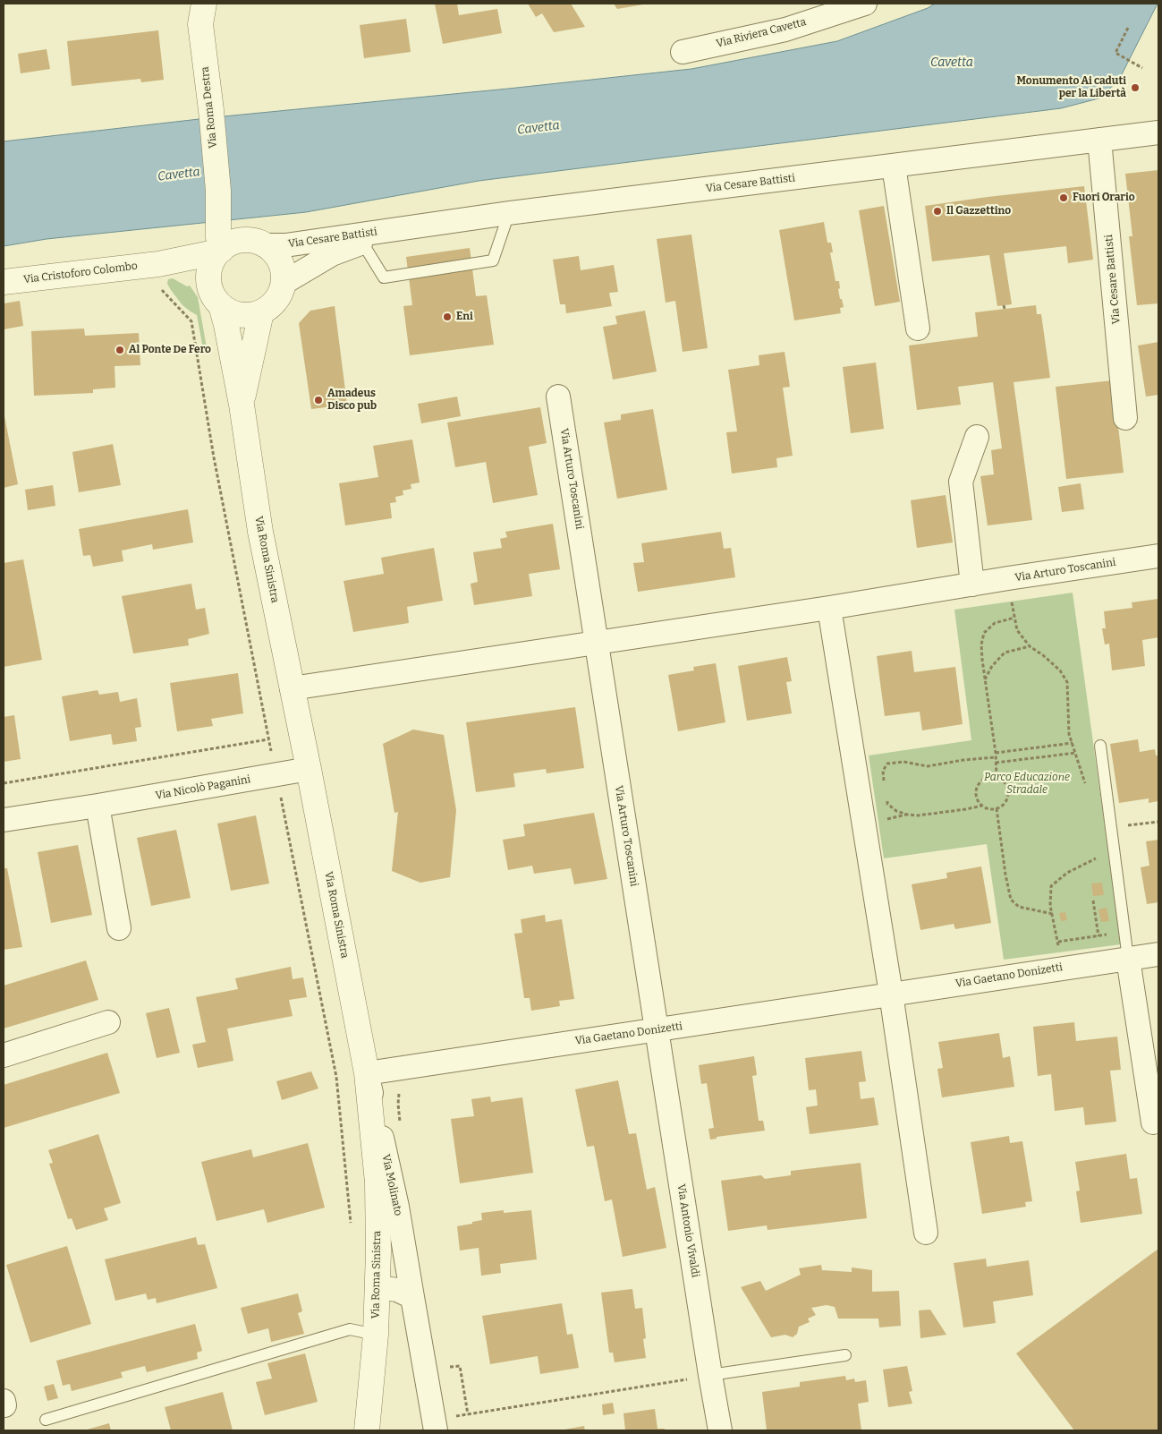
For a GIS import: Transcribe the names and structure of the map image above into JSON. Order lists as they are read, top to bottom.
{
  "streets": {
    "street": [
      "Via Riviera Cavetta",
      "Via Roma Destra",
      "Via Cesare Battisti",
      "Via Cristoforo Colombo",
      "Via Arturo Toscanini",
      "Via Roma Sinistra",
      "Via Nicolò Paganini",
      "Via Gaetano Donizetti",
      "Via Molinato",
      "Via Antonio Vivaldi"
    ]
  },
  "crossings": [
    ["Via Roma Destra", "Via Cesare Battisti"],
    ["Via Roma Destra", "Via Cristoforo Colombo"],
    ["Via Roma Destra", "Via Roma Sinistra"],
    ["Via Cesare Battisti", "Via Cristoforo Colombo"],
    ["Via Cesare Battisti", "Via Roma Sinistra"],
    ["Via Cristoforo Colombo", "Via Roma Sinistra"],
    ["Via Arturo Toscanini", "Via Roma Sinistra"],
    ["Via Arturo Toscanini", "Via Gaetano Donizetti"],
    ["Via Arturo Toscanini", "Via Antonio Vivaldi"],
    ["Via Roma Sinistra", "Via Nicolò Paganini"],
    ["Via Roma Sinistra", "Via Gaetano Donizetti"],
    ["Via Roma Sinistra", "Via Molinato"],
    ["Via Gaetano Donizetti", "Via Molinato"],
    ["Via Gaetano Donizetti", "Via Antonio Vivaldi"]
  ],
  "water": ["Cavetta"],
  "parks": ["Parco Educazione Stradale"],
  "places": [
    "Monumento Ai caduti per la Libertà",
    "Fuori Orario",
    "Il Gazzettino",
    "Eni",
    "Al Ponte De Fero",
    "Amadeus Disco pub"
  ]
}
